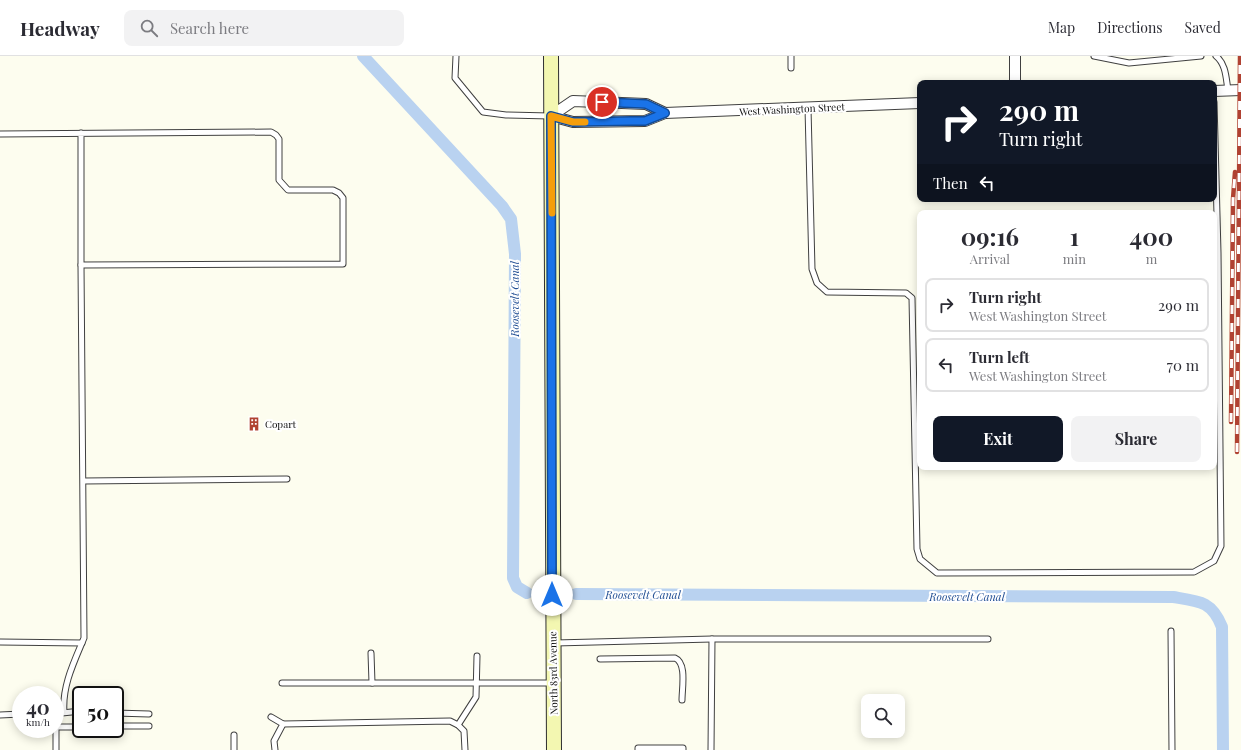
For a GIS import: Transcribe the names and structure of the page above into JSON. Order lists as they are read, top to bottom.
{
  "streets": {
    "main road": ["North 83rd Avenue"],
    "street": ["West Washington Street"]
  },
  "crossings": [
    ["West Washington Street", "North 83rd Avenue"]
  ],
  "water": ["Roosevelt Canal"],
  "places": {
    "building": ["Copart"]
  },
  "page": {
    "header": "Headway",
    "search": "Search here",
    "nav": ["Map", "Directions", "Saved"],
    "turn": ["290 m", "Turn right"],
    "then": "Then",
    "eta": [
      "09:16",
      "Arrival",
      "1",
      "min",
      "400",
      "m"
    ],
    "list": [
      {
        "name": "Turn right",
        "note": "West Washington Street",
        "value": "290 m"
      },
      {
        "name": "Turn left",
        "note": "West Washington Street",
        "value": "70 m"
      }
    ],
    "buttons": ["Exit", "Share"],
    "speed": "40 km/h",
    "limit": "50"
  }
}
